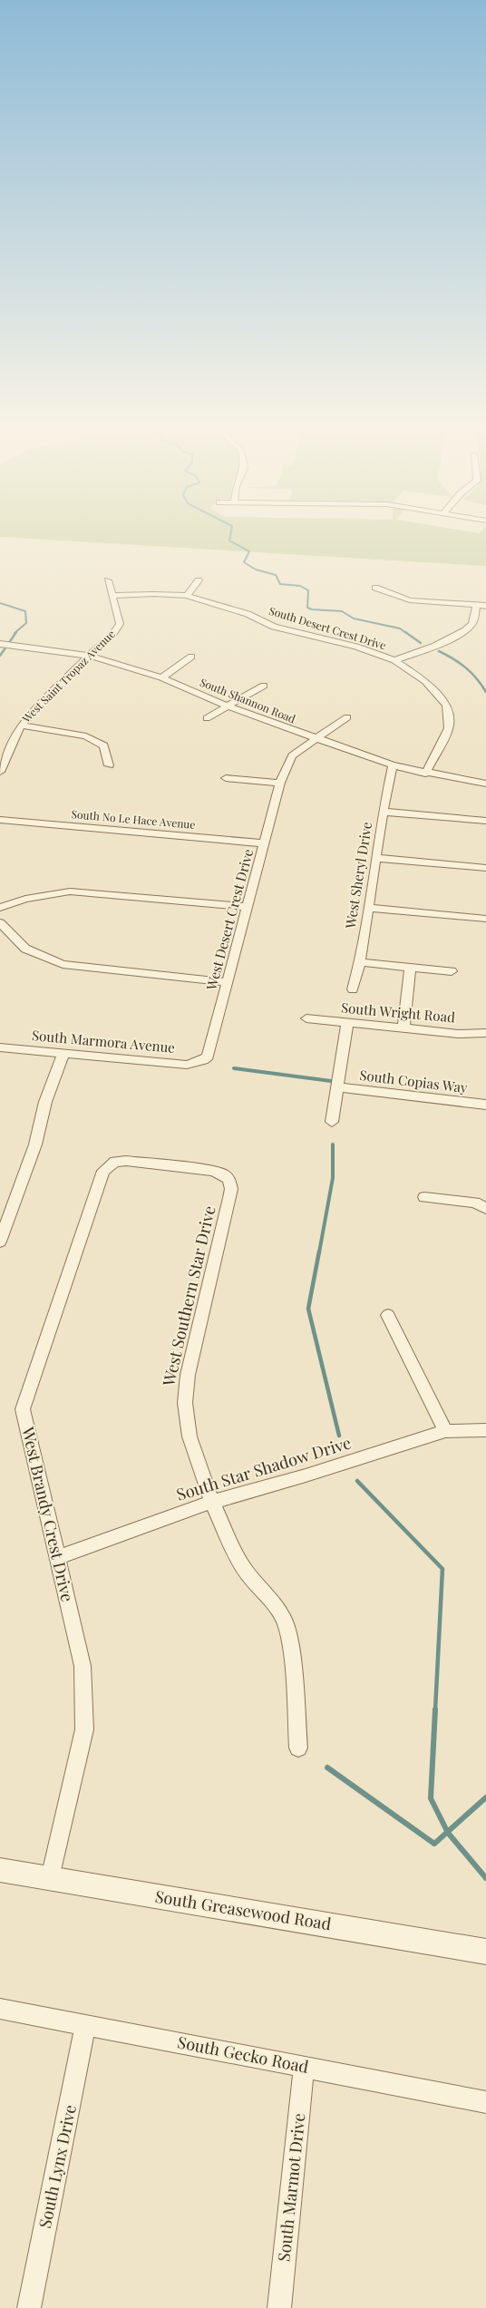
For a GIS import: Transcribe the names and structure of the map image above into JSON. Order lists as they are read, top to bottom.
{
  "streets": {
    "street": [
      "South Desert Crest Drive",
      "West Saint Tropaz Avenue",
      "South Shannon Road",
      "South No Le Hace Avenue",
      "West Sheryl Drive",
      "West Desert Crest Drive",
      "South Wright Road",
      "South Marmora Avenue",
      "South Copias Way",
      "West Southern Star Drive",
      "South Star Shadow Drive",
      "West Brandy Crest Drive",
      "South Greasewood Road",
      "South Gecko Road",
      "South Lynx Drive",
      "South Marmot Drive"
    ]
  },
  "crossings": [
    ["South Desert Crest Drive", "West Saint Tropaz Avenue"],
    ["South Desert Crest Drive", "South Shannon Road"],
    ["West Saint Tropaz Avenue", "South Shannon Road"],
    ["South Shannon Road", "West Sheryl Drive"],
    ["South Shannon Road", "West Desert Crest Drive"],
    ["South No Le Hace Avenue", "West Desert Crest Drive"],
    ["West Desert Crest Drive", "South Marmora Avenue"],
    ["West Southern Star Drive", "South Star Shadow Drive"],
    ["West Southern Star Drive", "West Brandy Crest Drive"],
    ["South Star Shadow Drive", "West Brandy Crest Drive"],
    ["West Brandy Crest Drive", "South Greasewood Road"],
    ["South Gecko Road", "South Lynx Drive"],
    ["South Gecko Road", "South Marmot Drive"]
  ]
}
